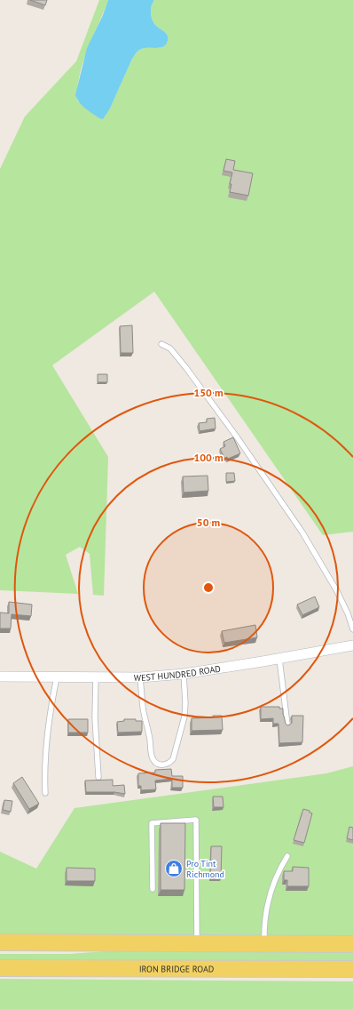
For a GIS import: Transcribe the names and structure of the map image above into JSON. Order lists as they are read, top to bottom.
{
  "streets": {
    "main road": ["IRON BRIDGE ROAD"],
    "street": ["WEST HUNDRED ROAD"]
  },
  "places": {
    "shop": ["Pro Tint Richmond"]
  },
  "rings": ["150 m", "100 m", "50 m"]
}
